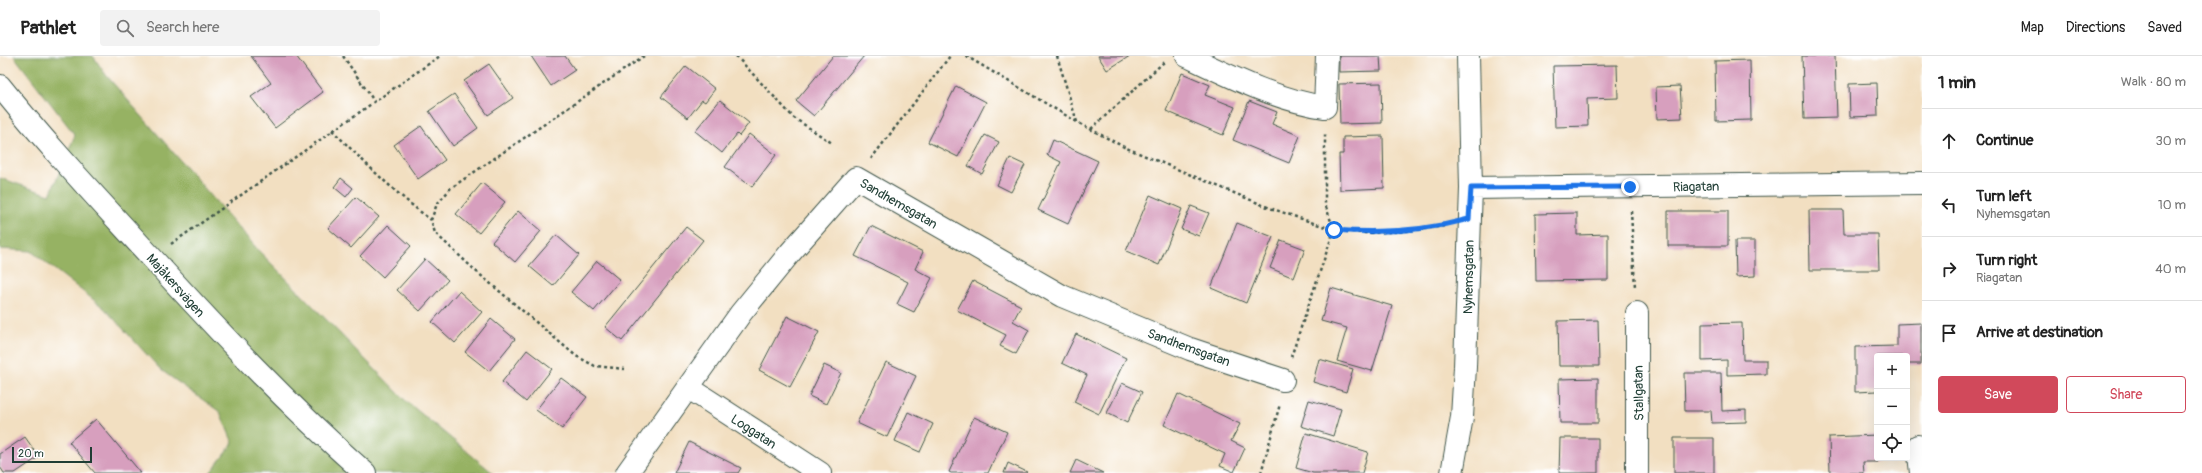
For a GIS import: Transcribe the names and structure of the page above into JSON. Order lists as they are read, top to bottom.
{
  "streets": {
    "street": [
      "Riagatan",
      "Sandhemsgatan",
      "Nyhemsgatan",
      "Majåkersvägen",
      "Stallgatan",
      "Loggatan"
    ]
  },
  "crossings": [
    ["Riagatan", "Nyhemsgatan"],
    ["Sandhemsgatan", "Loggatan"]
  ],
  "scale_bar": "20 m",
  "page": {
    "header": "Pathlet",
    "search": "Search here",
    "nav": ["Map", "Directions", "Saved"],
    "heading": ["1 min", "Walk · 80 m"],
    "list": [
      ["Continue", "30 m"],
      ["Turn left", "Nyhemsgatan", "10 m"],
      ["Turn right", "Riagatan", "40 m"],
      "Arrive at destination"
    ],
    "map_buttons": ["+", "−"],
    "buttons": ["Save", "Share"],
    "scale": "20 m"
  }
}
